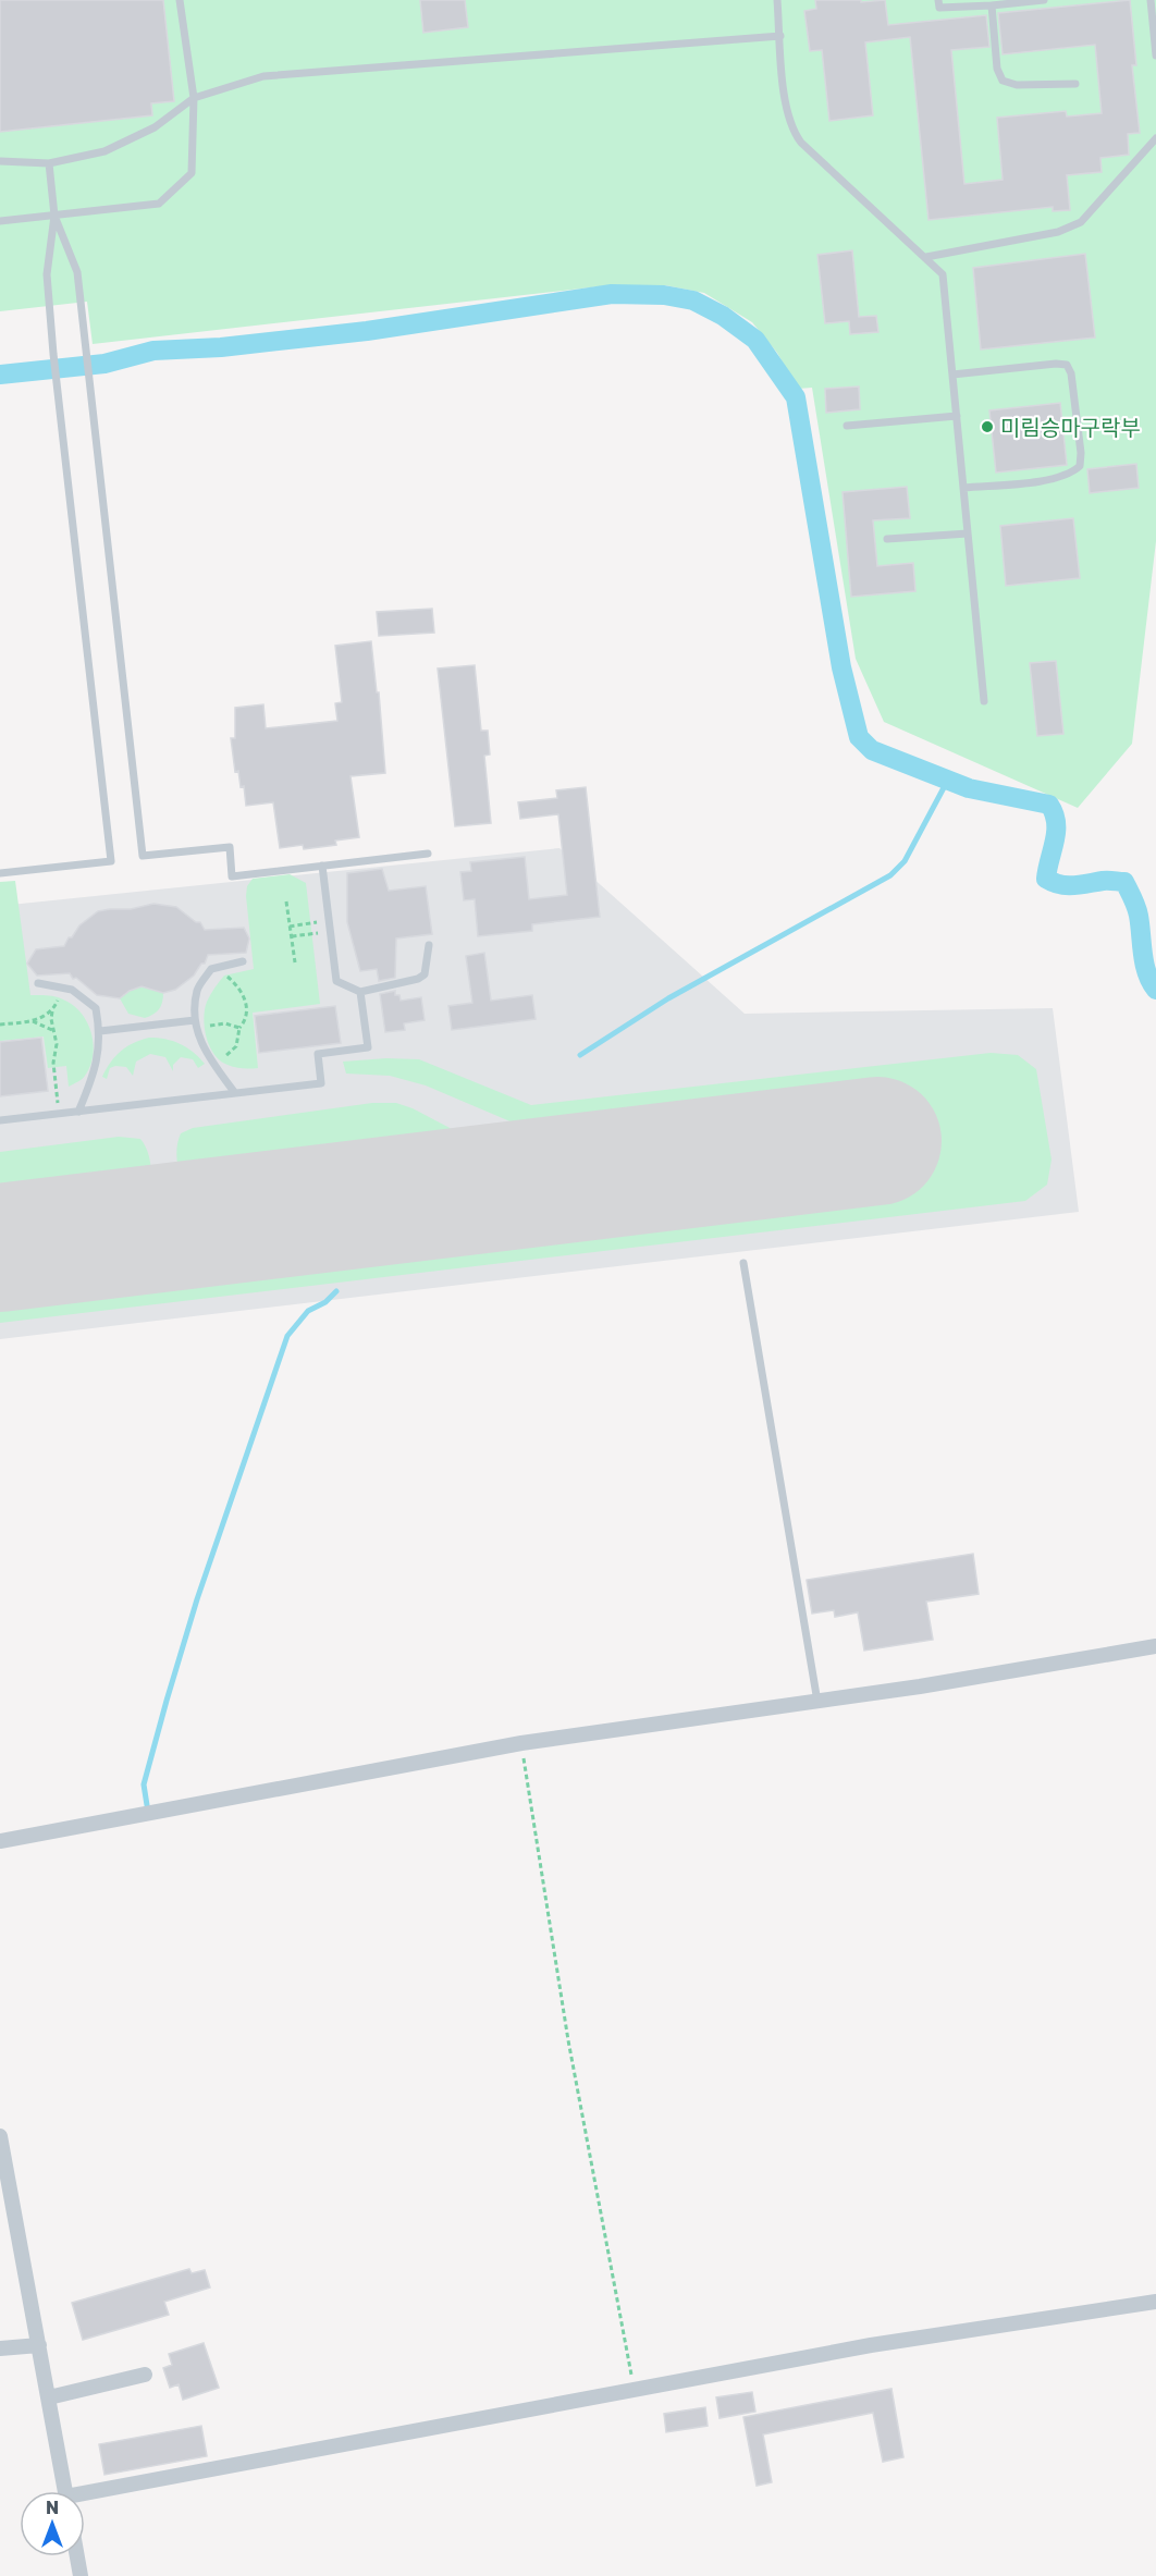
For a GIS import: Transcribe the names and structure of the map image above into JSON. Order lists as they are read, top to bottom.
{
  "places": ["미림승마구락부"],
  "north": "top"
}
